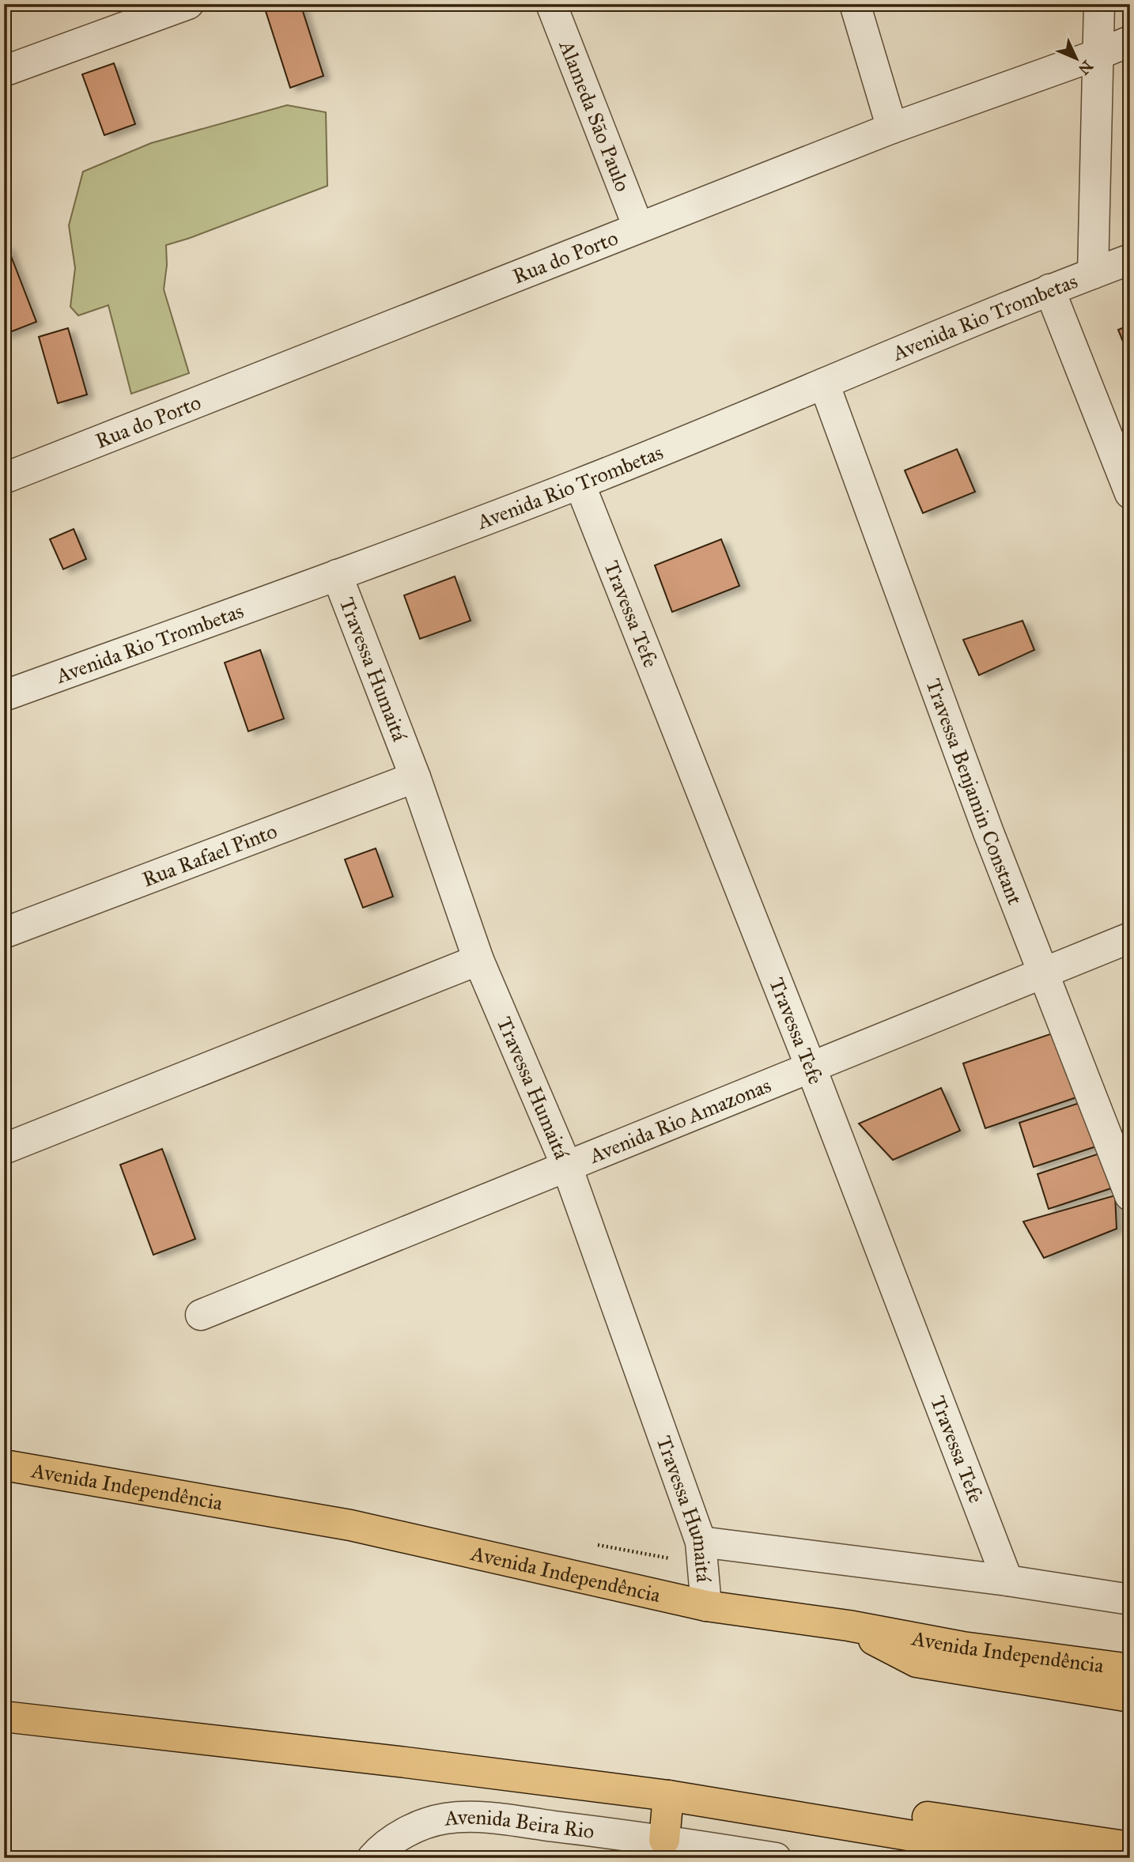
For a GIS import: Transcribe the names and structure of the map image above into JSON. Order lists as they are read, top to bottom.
{
  "streets": {
    "main road": ["Avenida Independência"],
    "street": [
      "Alameda São Paulo",
      "Rua do Porto",
      "Avenida Rio Trombetas",
      "Travessa Tefe",
      "Travessa Humaitá",
      "Travessa Benjamin Constant",
      "Rua Rafael Pinto",
      "Avenida Rio Amazonas",
      "Avenida Beira Rio"
    ]
  },
  "crossings": [
    ["Alameda São Paulo", "Rua do Porto"],
    ["Avenida Rio Trombetas", "Travessa Tefe"],
    ["Avenida Rio Trombetas", "Travessa Humaitá"],
    ["Avenida Rio Trombetas", "Travessa Benjamin Constant"],
    ["Travessa Tefe", "Avenida Rio Amazonas"],
    ["Travessa Humaitá", "Rua Rafael Pinto"],
    ["Travessa Humaitá", "Avenida Rio Amazonas"],
    ["Travessa Humaitá", "Avenida Independência"],
    ["Travessa Benjamin Constant", "Avenida Rio Amazonas"]
  ],
  "north": "bottom right"
}
